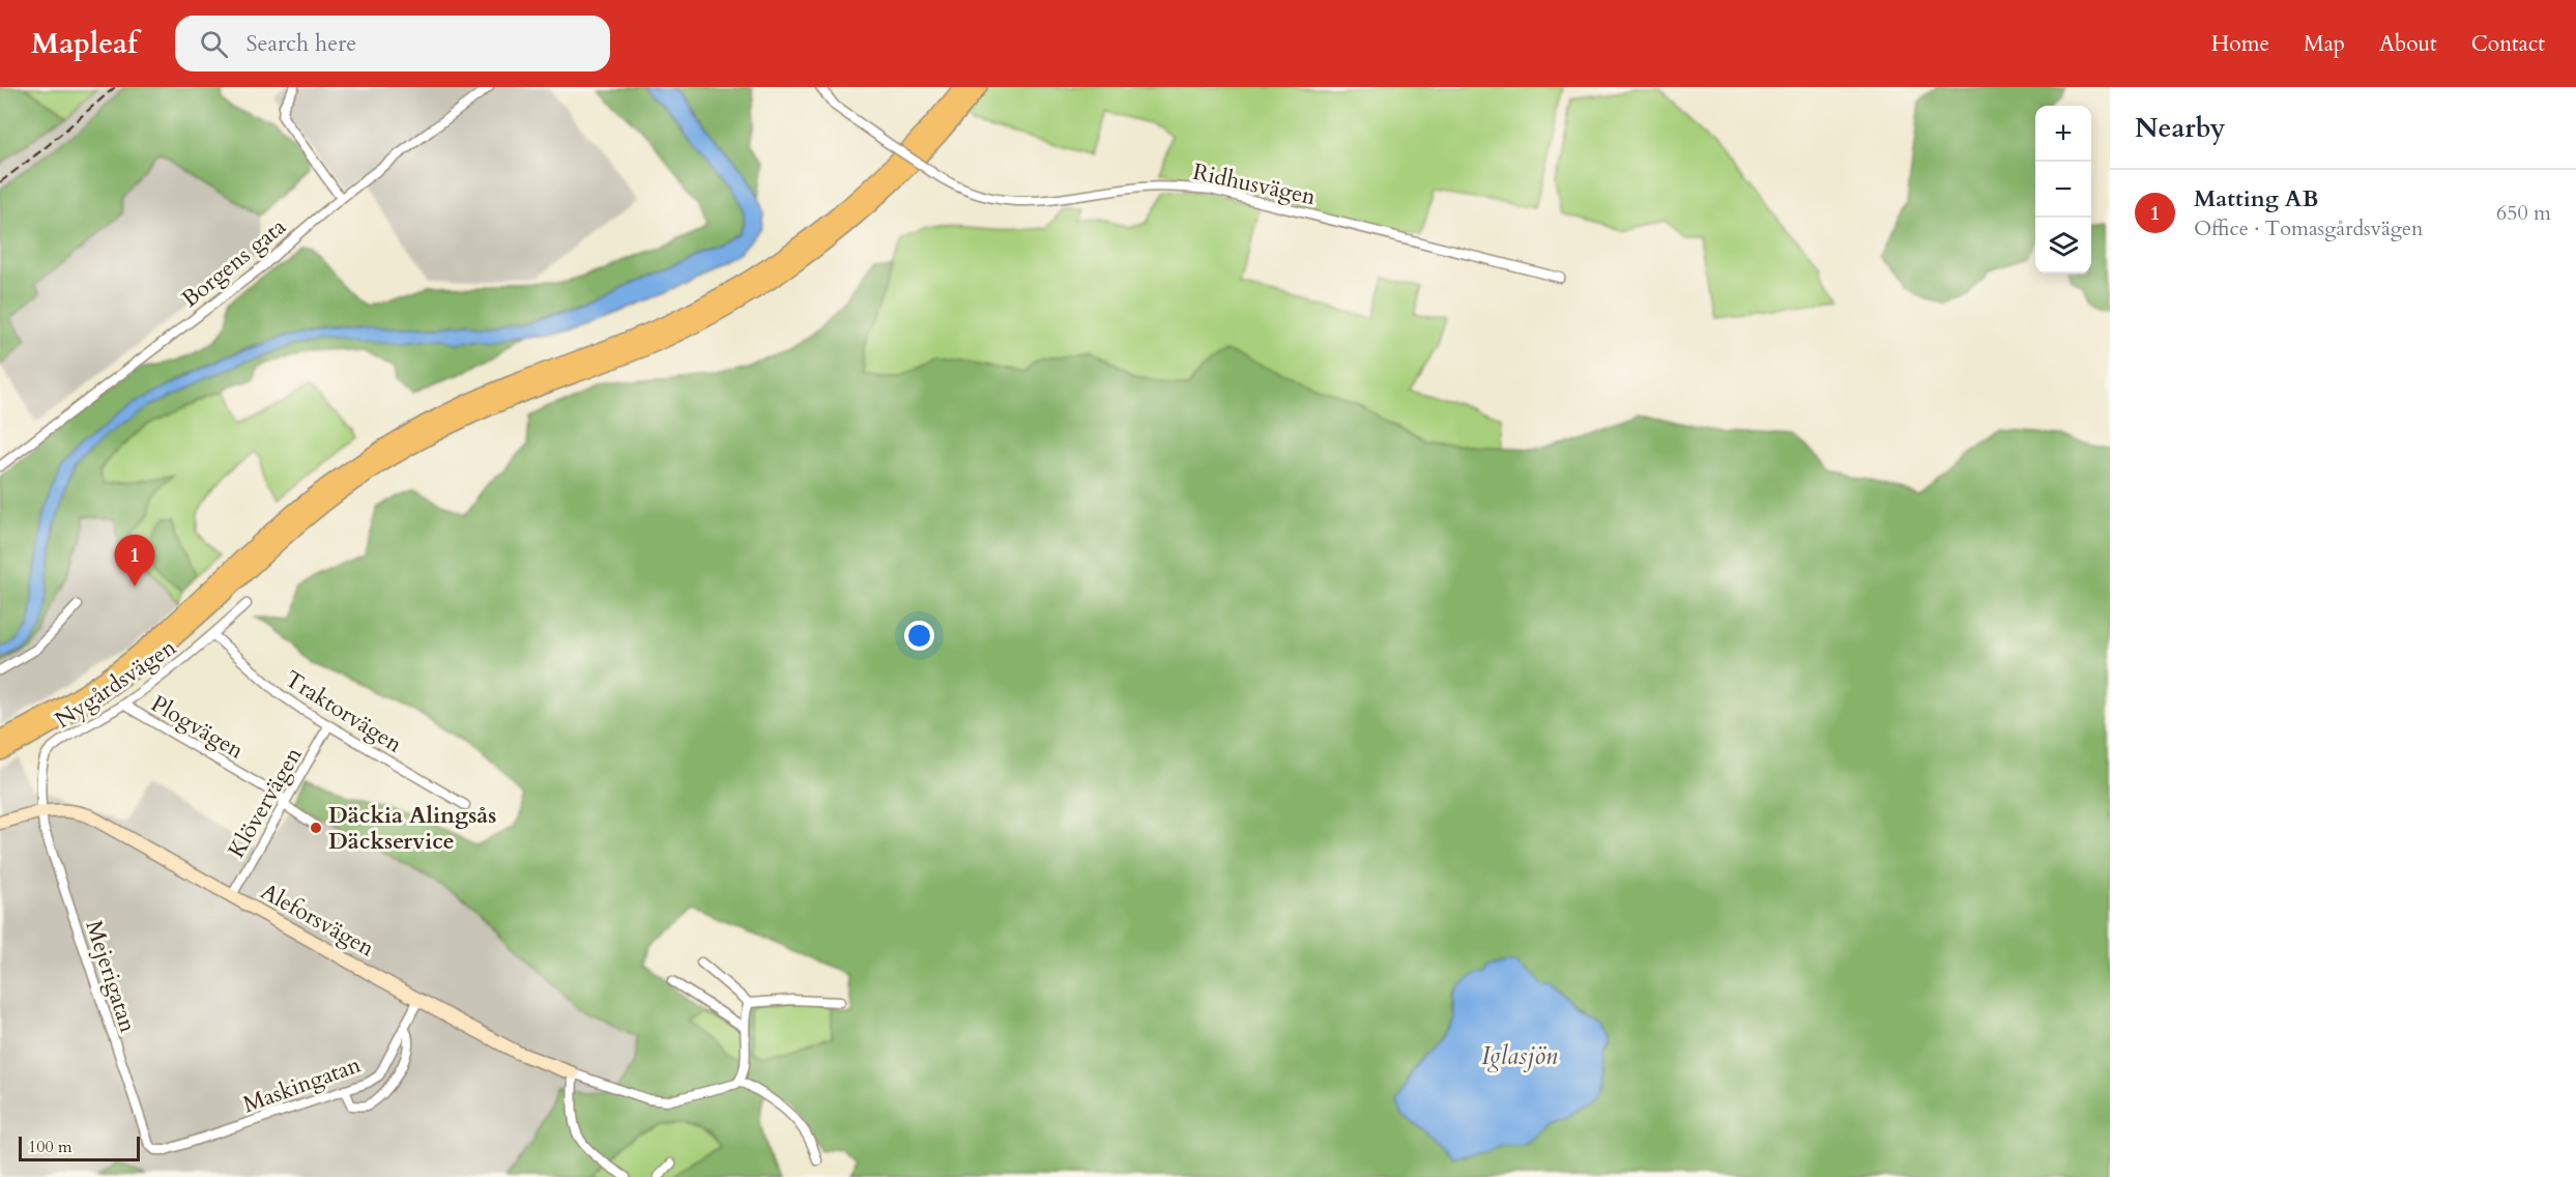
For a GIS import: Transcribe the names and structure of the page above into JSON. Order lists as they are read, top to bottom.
{
  "streets": {
    "street": [
      "Ridhusvägen",
      "Borgens gata",
      "Nygårdsvägen",
      "Traktorvägen",
      "Plogvägen",
      "Klövervägen",
      "Aleforsvägen",
      "Mejerigatan",
      "Maskingatan"
    ]
  },
  "crossings": [
    ["Nygårdsvägen", "Traktorvägen"],
    ["Nygårdsvägen", "Plogvägen"],
    ["Nygårdsvägen", "Aleforsvägen"],
    ["Nygårdsvägen", "Mejerigatan"],
    ["Traktorvägen", "Klövervägen"],
    ["Plogvägen", "Klövervägen"],
    ["Klövervägen", "Aleforsvägen"],
    ["Aleforsvägen", "Mejerigatan"],
    ["Aleforsvägen", "Maskingatan"],
    ["Mejerigatan", "Maskingatan"]
  ],
  "water": ["Iglasjön"],
  "places": ["Däckia Alingsås Däckservice"],
  "scale_bar": "100 m",
  "page": {
    "header": "Mapleaf",
    "search": "Search here",
    "nav": [
      "Home",
      "Map",
      "About",
      "Contact"
    ],
    "heading": "Nearby",
    "map_buttons": ["+", "−"],
    "list": [
      {
        "mark": "1",
        "name": "Matting AB",
        "note": "Office · Tomasgårdsvägen",
        "value": "650 m"
      }
    ],
    "pins": "1",
    "scale": "100 m"
  }
}
